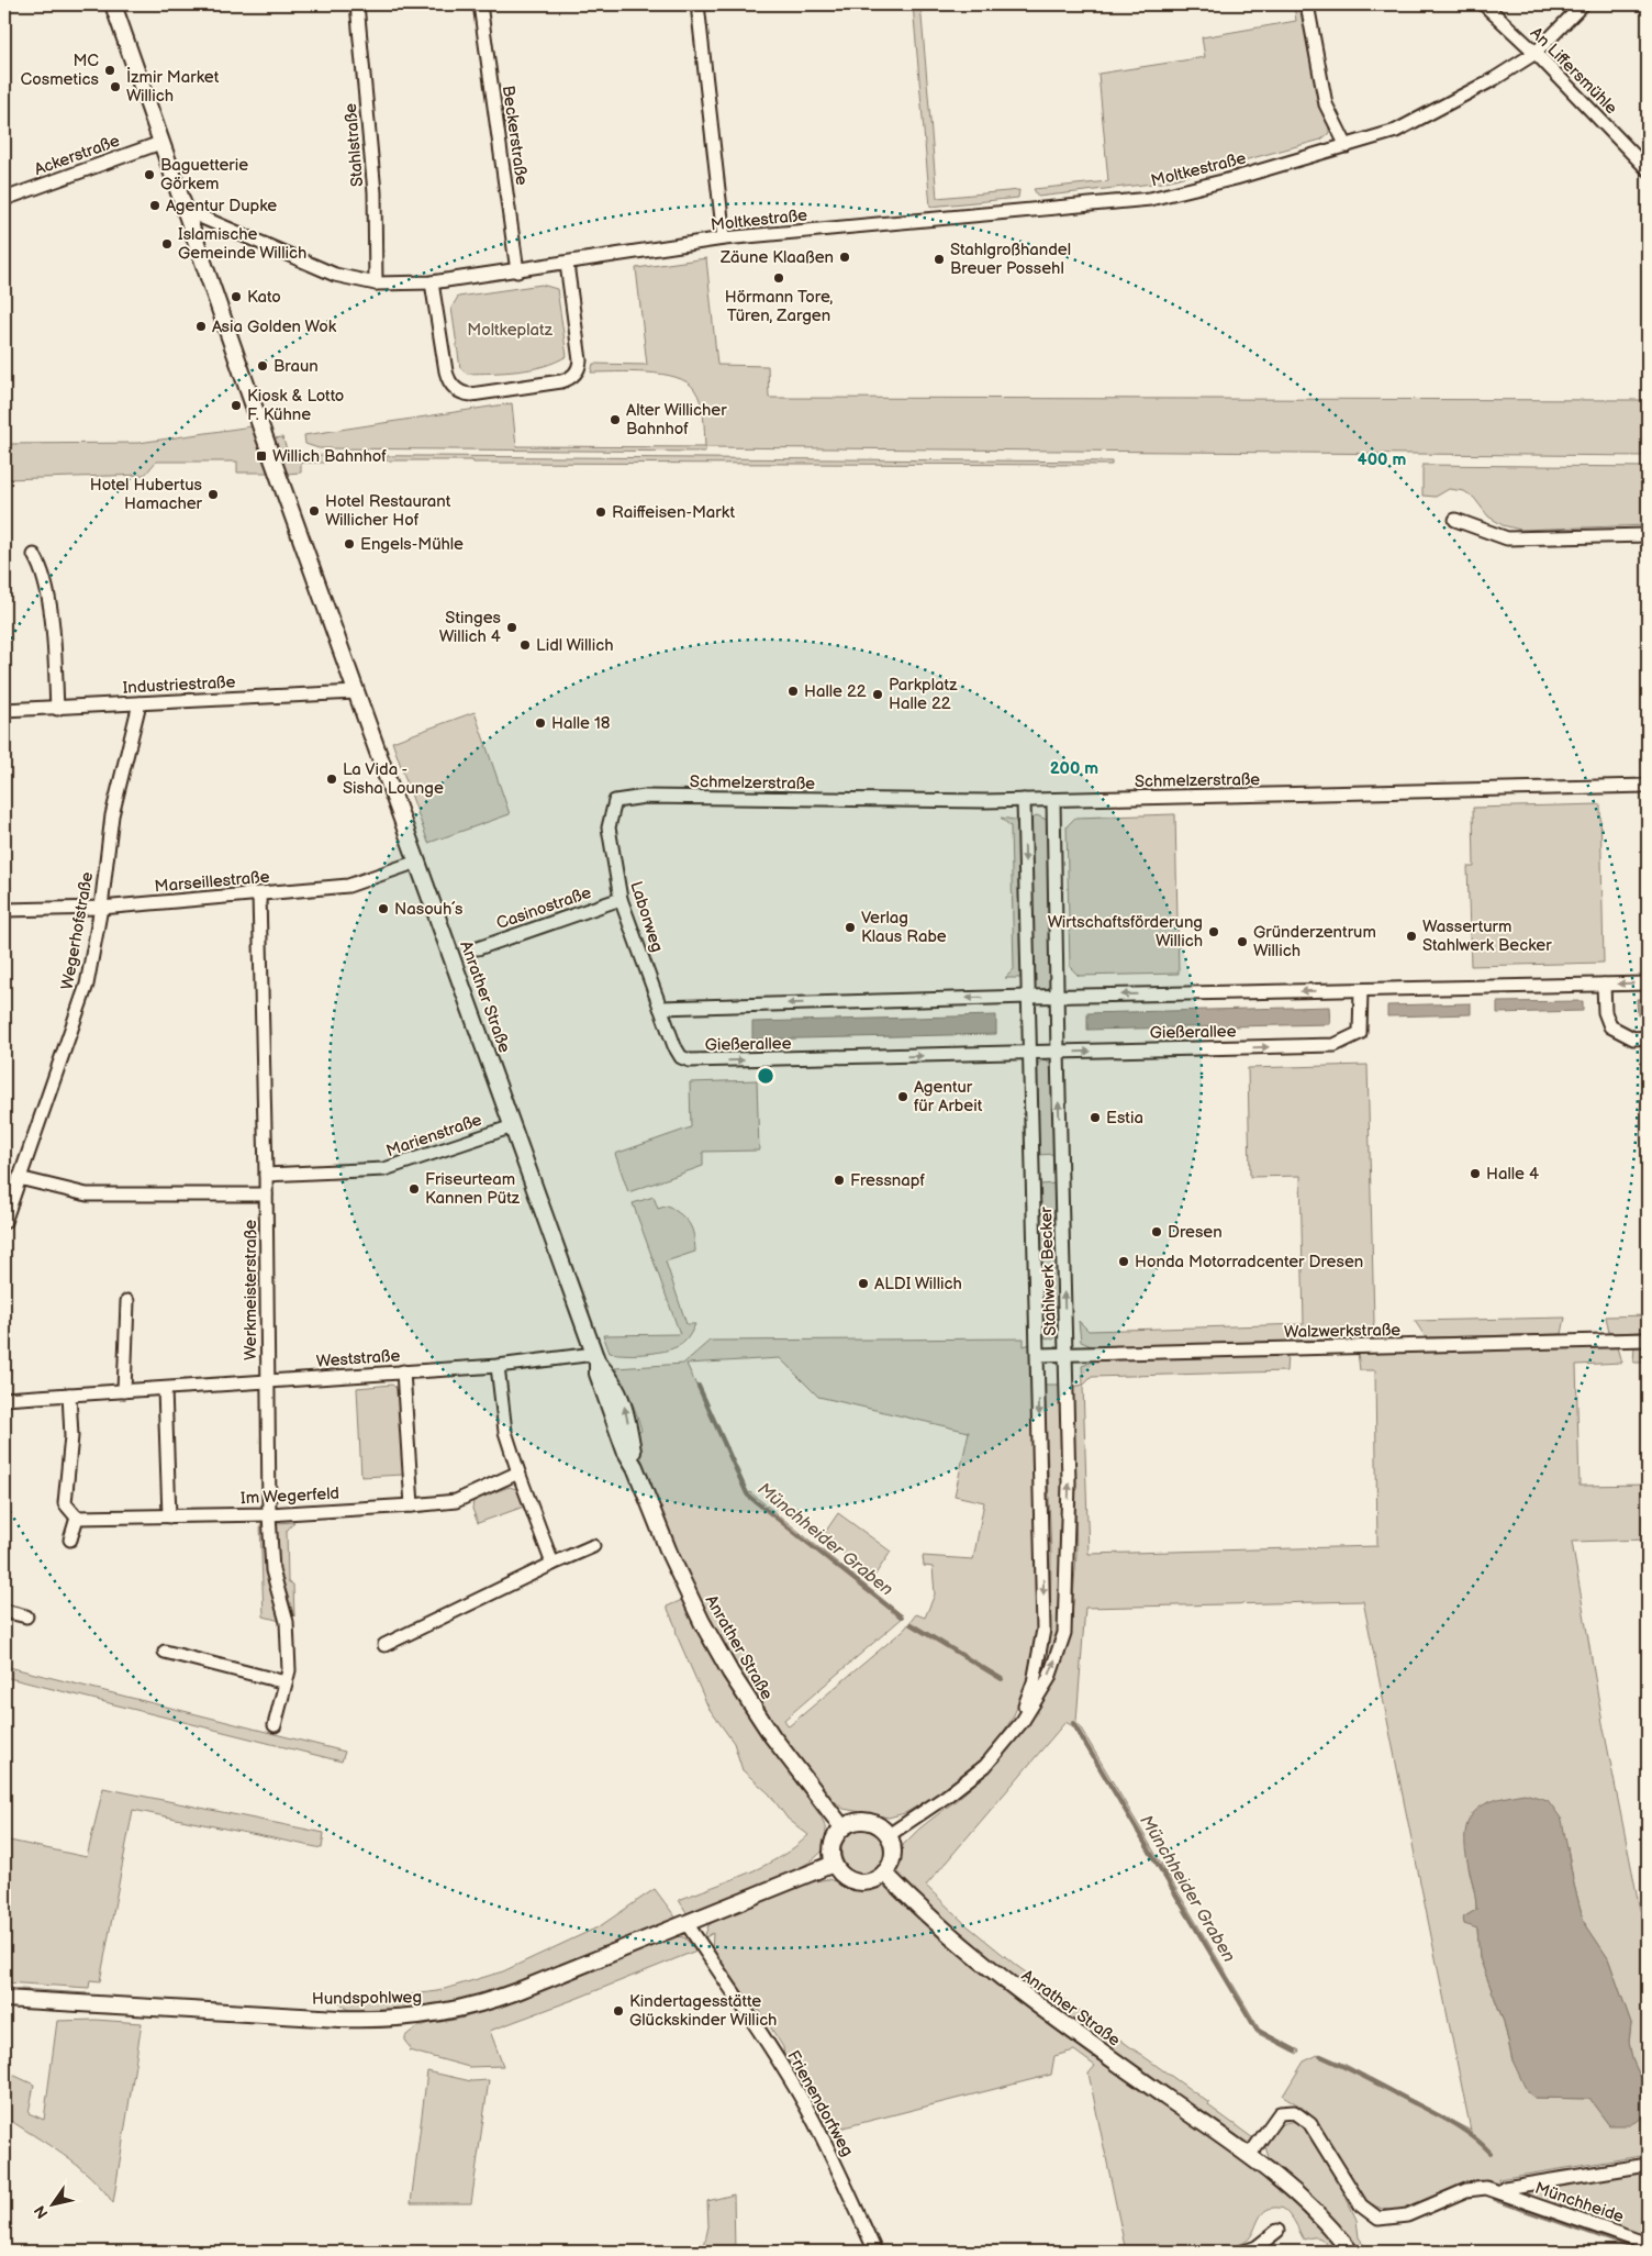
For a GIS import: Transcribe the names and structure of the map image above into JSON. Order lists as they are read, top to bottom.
{
  "streets": {
    "street": [
      "An Liffersmühle",
      "Beckerstraße",
      "Stahlstraße",
      "Ackerstraße",
      "Moltkestraße",
      "Industriestraße",
      "Schmelzerstraße",
      "Marseillestraße",
      "Casinostraße",
      "Laborweg",
      "Wegerhofstraße",
      "Anrather Straße",
      "Gießerallee",
      "Marienstraße",
      "Stahlwerk Becker",
      "Werkmeisterstraße",
      "Walzwerkstraße",
      "Weststraße",
      "Im Wegerfeld",
      "Hundspohlweg",
      "Frienendorfweg",
      "Münchheide"
    ]
  },
  "crossings": [
    ["An Liffersmühle", "Moltkestraße"],
    ["Beckerstraße", "Moltkestraße"],
    ["Stahlstraße", "Moltkestraße"],
    ["Ackerstraße", "Anrather Straße"],
    ["Moltkestraße", "Anrather Straße"],
    ["Industriestraße", "Wegerhofstraße"],
    ["Industriestraße", "Anrather Straße"],
    ["Schmelzerstraße", "Laborweg"],
    ["Schmelzerstraße", "Stahlwerk Becker"],
    ["Marseillestraße", "Wegerhofstraße"],
    ["Marseillestraße", "Anrather Straße"],
    ["Marseillestraße", "Werkmeisterstraße"],
    ["Casinostraße", "Laborweg"],
    ["Laborweg", "Gießerallee"],
    ["Anrather Straße", "Marienstraße"],
    ["Anrather Straße", "Stahlwerk Becker"],
    ["Anrather Straße", "Weststraße"],
    ["Anrather Straße", "Hundspohlweg"],
    ["Gießerallee", "Stahlwerk Becker"],
    ["Marienstraße", "Werkmeisterstraße"],
    ["Stahlwerk Becker", "Walzwerkstraße"],
    ["Stahlwerk Becker", "Hundspohlweg"],
    ["Werkmeisterstraße", "Weststraße"],
    ["Werkmeisterstraße", "Im Wegerfeld"],
    ["Hundspohlweg", "Frienendorfweg"]
  ],
  "water": ["Münchheider Graben"],
  "parks": ["Moltkeplatz"],
  "places": {
    "other": [
      "MC Cosmetics",
      "İzmir Market Willich",
      "Baguetterie Görkem",
      "Agentur Dupke",
      "Islamische Gemeinde Willich",
      "Zäune Klaaßen",
      "Stahlgroßhandel Breuer Possehl",
      "Hörmann Tore, Türen, Zargen",
      "Kato",
      "Asia Golden Wok",
      "Braun",
      "Kiosk & Lotto F. Kühne",
      "Alter Willicher Bahnhof",
      "Hotel Hubertus Hamacher",
      "Hotel Restaurant Willicher Hof",
      "Raiffeisen-Markt",
      "Engels-Mühle",
      "Stinges Willich 4",
      "Lidl Willich",
      "Halle 22",
      "Parkplatz Halle 22",
      "Halle 18",
      "La Vida - Sisha Lounge",
      "Nasouh´s",
      "Verlag Klaus Rabe",
      "Wirtschaftsförderung Willich",
      "Wasserturm Stahlwerk Becker",
      "Gründerzentrum Willich",
      "Agentur für Arbeit",
      "Estia",
      "Halle 4",
      "Fressnapf",
      "Friseurteam Kannen Pütz",
      "Dresen",
      "Honda Motorradcenter Dresen",
      "ALDI Willich",
      "Kindertagesstätte Glückskinder Willich"
    ],
    "transit": ["Willich Bahnhof"]
  },
  "north": "bottom left",
  "rings": ["400 m", "200 m"]
}
